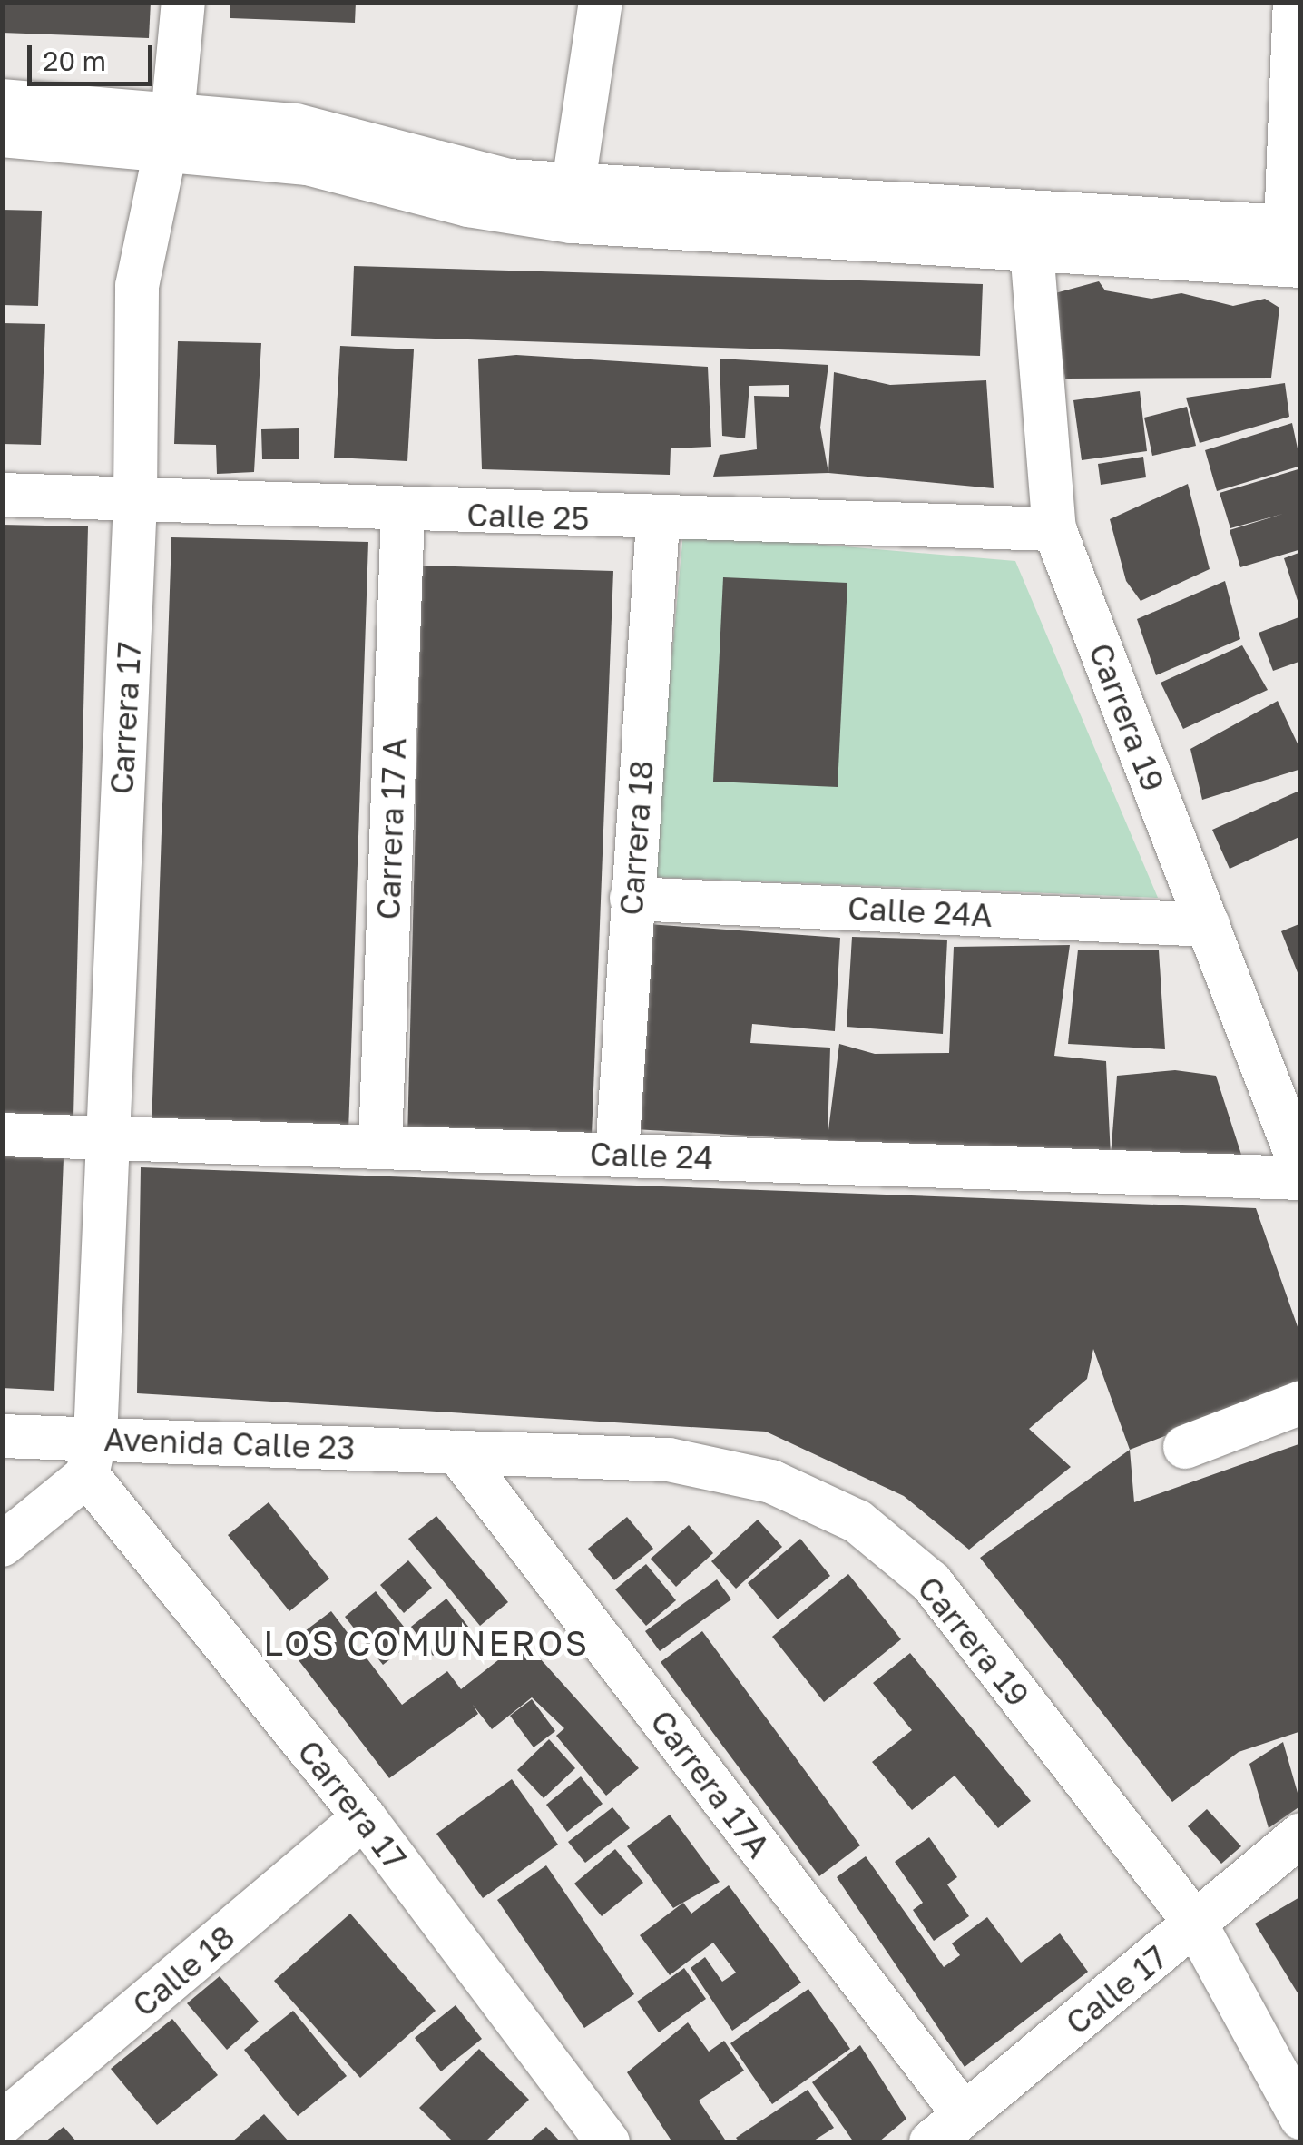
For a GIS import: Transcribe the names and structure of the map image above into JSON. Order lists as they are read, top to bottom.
{
  "streets": {
    "street": [
      "Calle 25",
      "Carrera 19",
      "Carrera 17",
      "Carrera 17 A",
      "Carrera 18",
      "Calle 24A",
      "Calle 24",
      "Avenida Calle 23",
      "Carrera 17A",
      "Calle 18",
      "Calle 17"
    ]
  },
  "crossings": [
    ["Calle 25", "Carrera 19"],
    ["Calle 25", "Carrera 17"],
    ["Calle 25", "Carrera 17 A"],
    ["Calle 25", "Carrera 18"],
    ["Carrera 19", "Calle 24A"],
    ["Carrera 19", "Avenida Calle 23"],
    ["Carrera 19", "Carrera 17A"],
    ["Carrera 19", "Calle 17"],
    ["Carrera 17", "Calle 24"],
    ["Carrera 17", "Avenida Calle 23"],
    ["Carrera 17", "Calle 18"],
    ["Carrera 17 A", "Calle 24"],
    ["Carrera 18", "Calle 24A"],
    ["Carrera 18", "Calle 24"],
    ["Avenida Calle 23", "Carrera 17A"],
    ["Carrera 17A", "Calle 17"]
  ],
  "districts": ["LOS COMUNEROS"],
  "scale_bar": "20 m"
}
